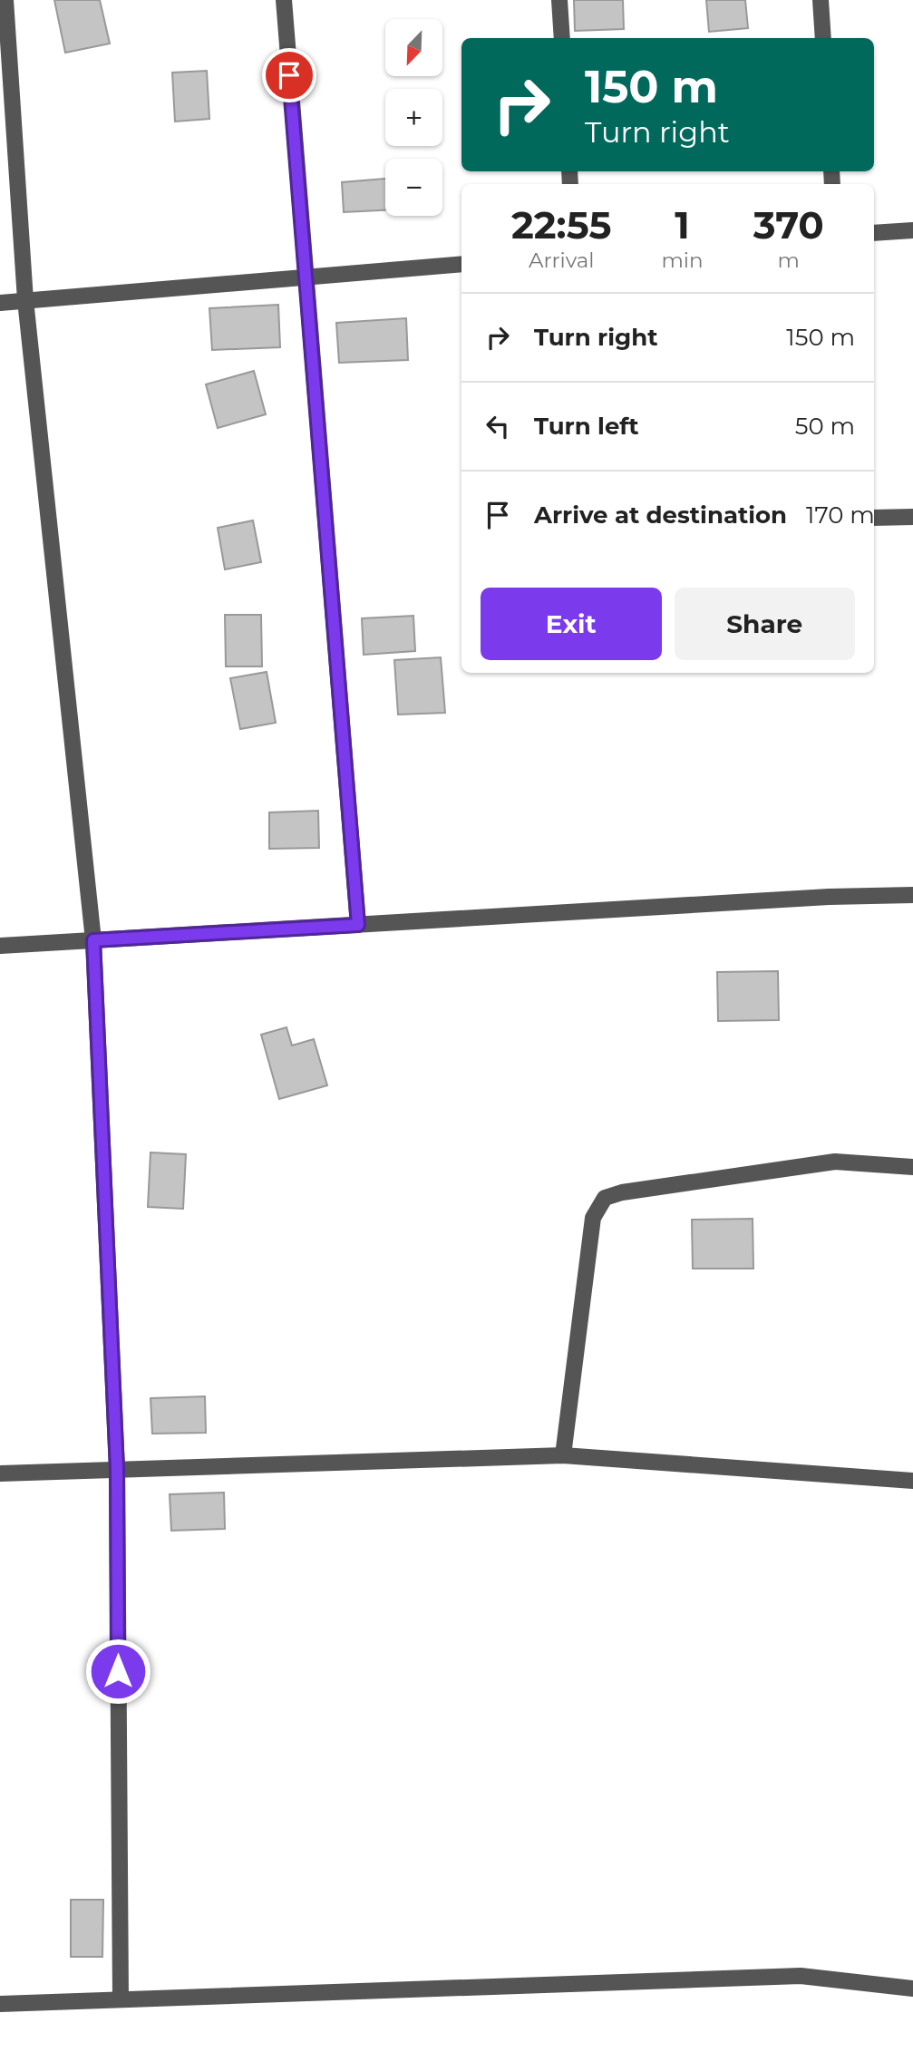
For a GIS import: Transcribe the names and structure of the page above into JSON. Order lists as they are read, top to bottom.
{
  "north": "bottom left",
  "page": {
    "map_buttons": ["+", "−"],
    "turn": ["150 m", "Turn right"],
    "eta": [
      "22:55",
      "Arrival",
      "1",
      "min",
      "370",
      "m"
    ],
    "list": [
      {
        "name": "Turn right",
        "value": "150 m"
      },
      {
        "name": "Turn left",
        "value": "50 m"
      },
      {
        "name": "Arrive at destination",
        "value": "170 m"
      }
    ],
    "buttons": ["Exit", "Share"]
  }
}
